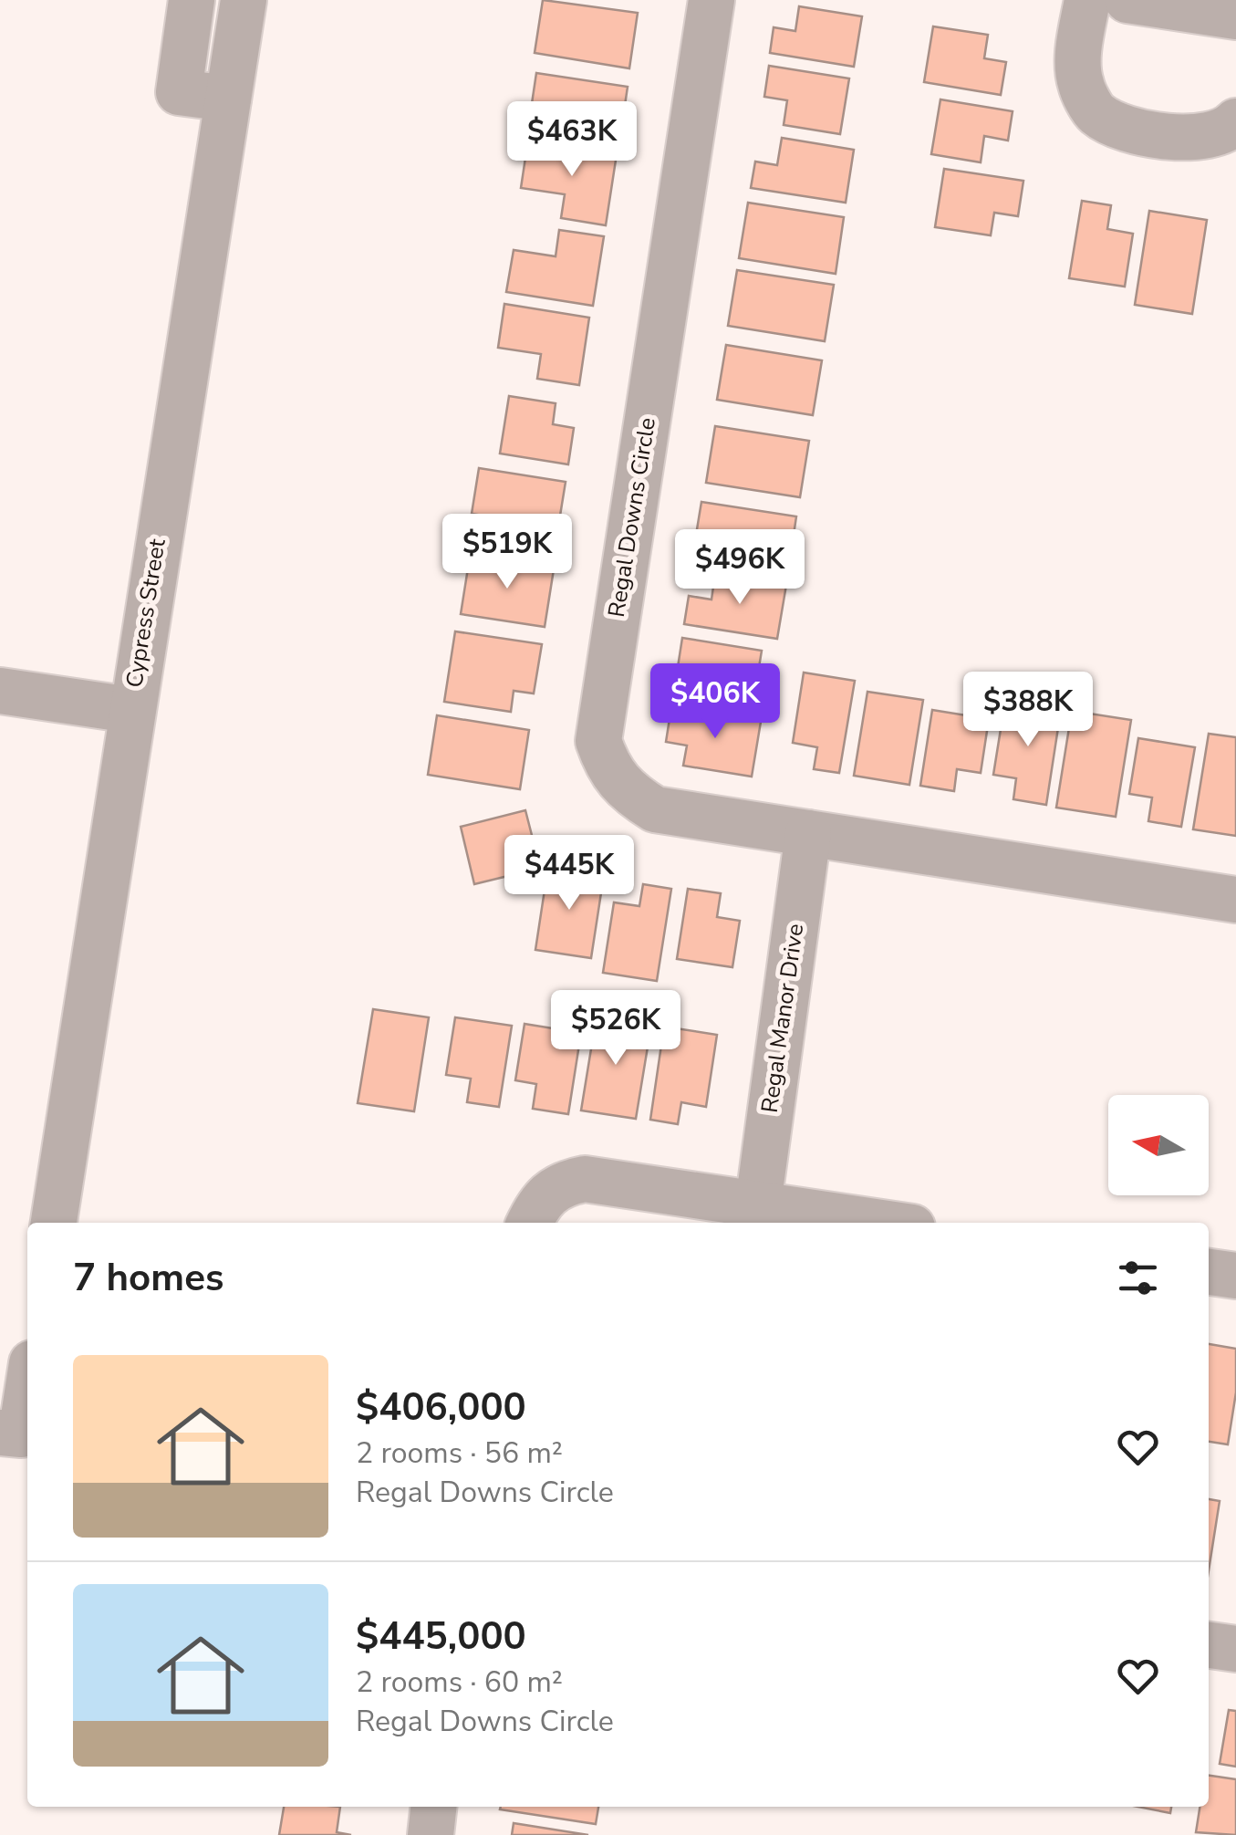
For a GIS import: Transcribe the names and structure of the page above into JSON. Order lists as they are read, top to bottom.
{
  "streets": {
    "street": ["Regal Downs Circle", "Cypress Street", "Regal Manor Drive"]
  },
  "crossings": [
    ["Regal Downs Circle", "Regal Manor Drive"]
  ],
  "north": "left",
  "page": {
    "price": [
      "$463K",
      "$519K",
      "$496K",
      "$406K",
      "$388K",
      "$445K",
      "$526K"
    ],
    "heading": "7 homes",
    "list": [
      {
        "name": "$406,000",
        "note": "2 rooms · 56 m² · Regal Downs Circle"
      },
      {
        "name": "$445,000",
        "note": "2 rooms · 60 m² · Regal Downs Circle"
      }
    ]
  }
}
